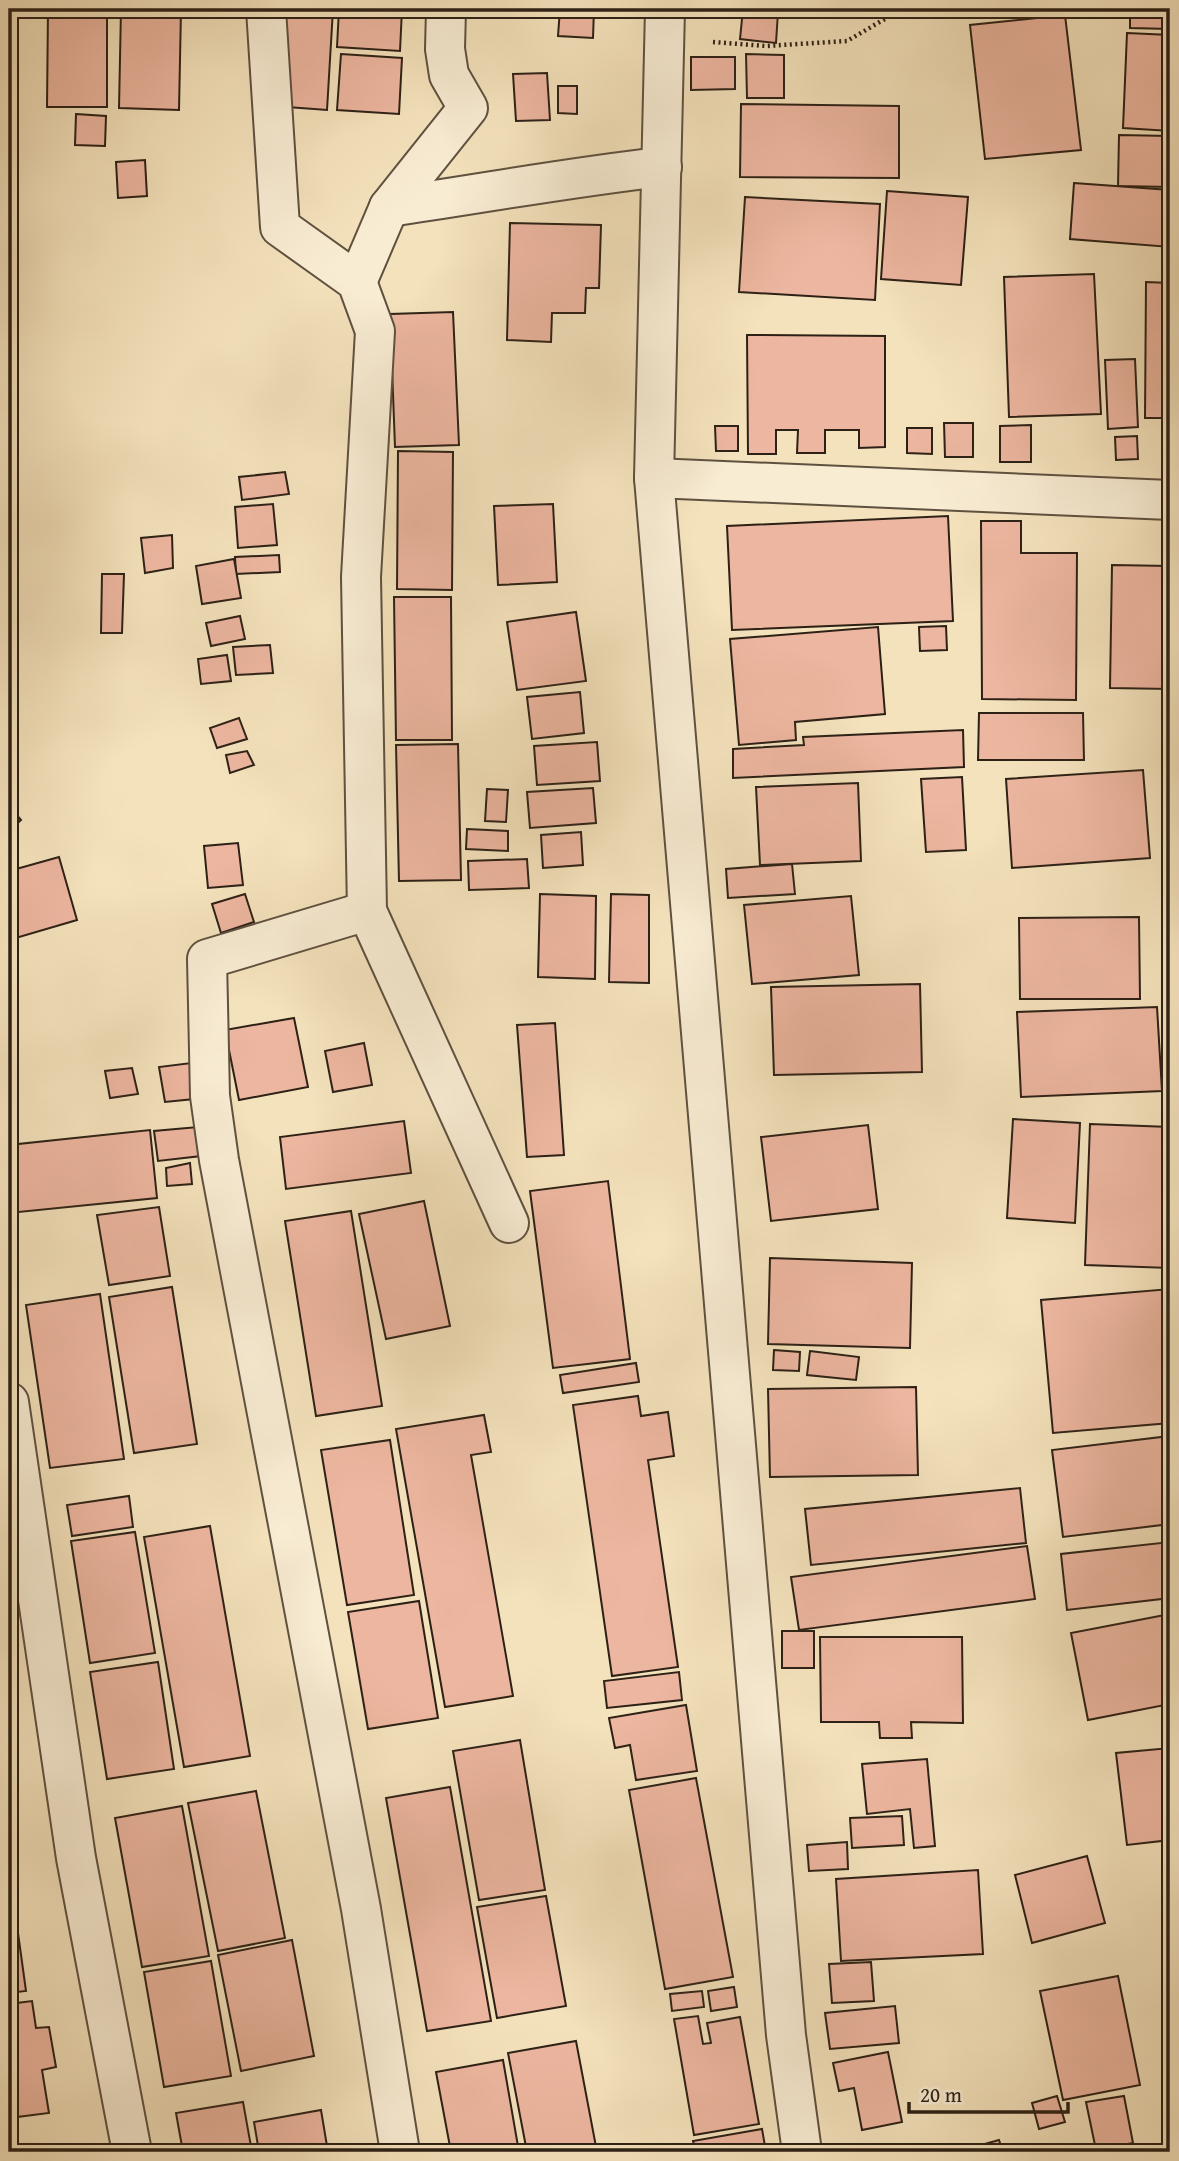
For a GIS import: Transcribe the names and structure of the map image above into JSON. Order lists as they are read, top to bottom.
{
  "scale_bar": "20 m"
}
